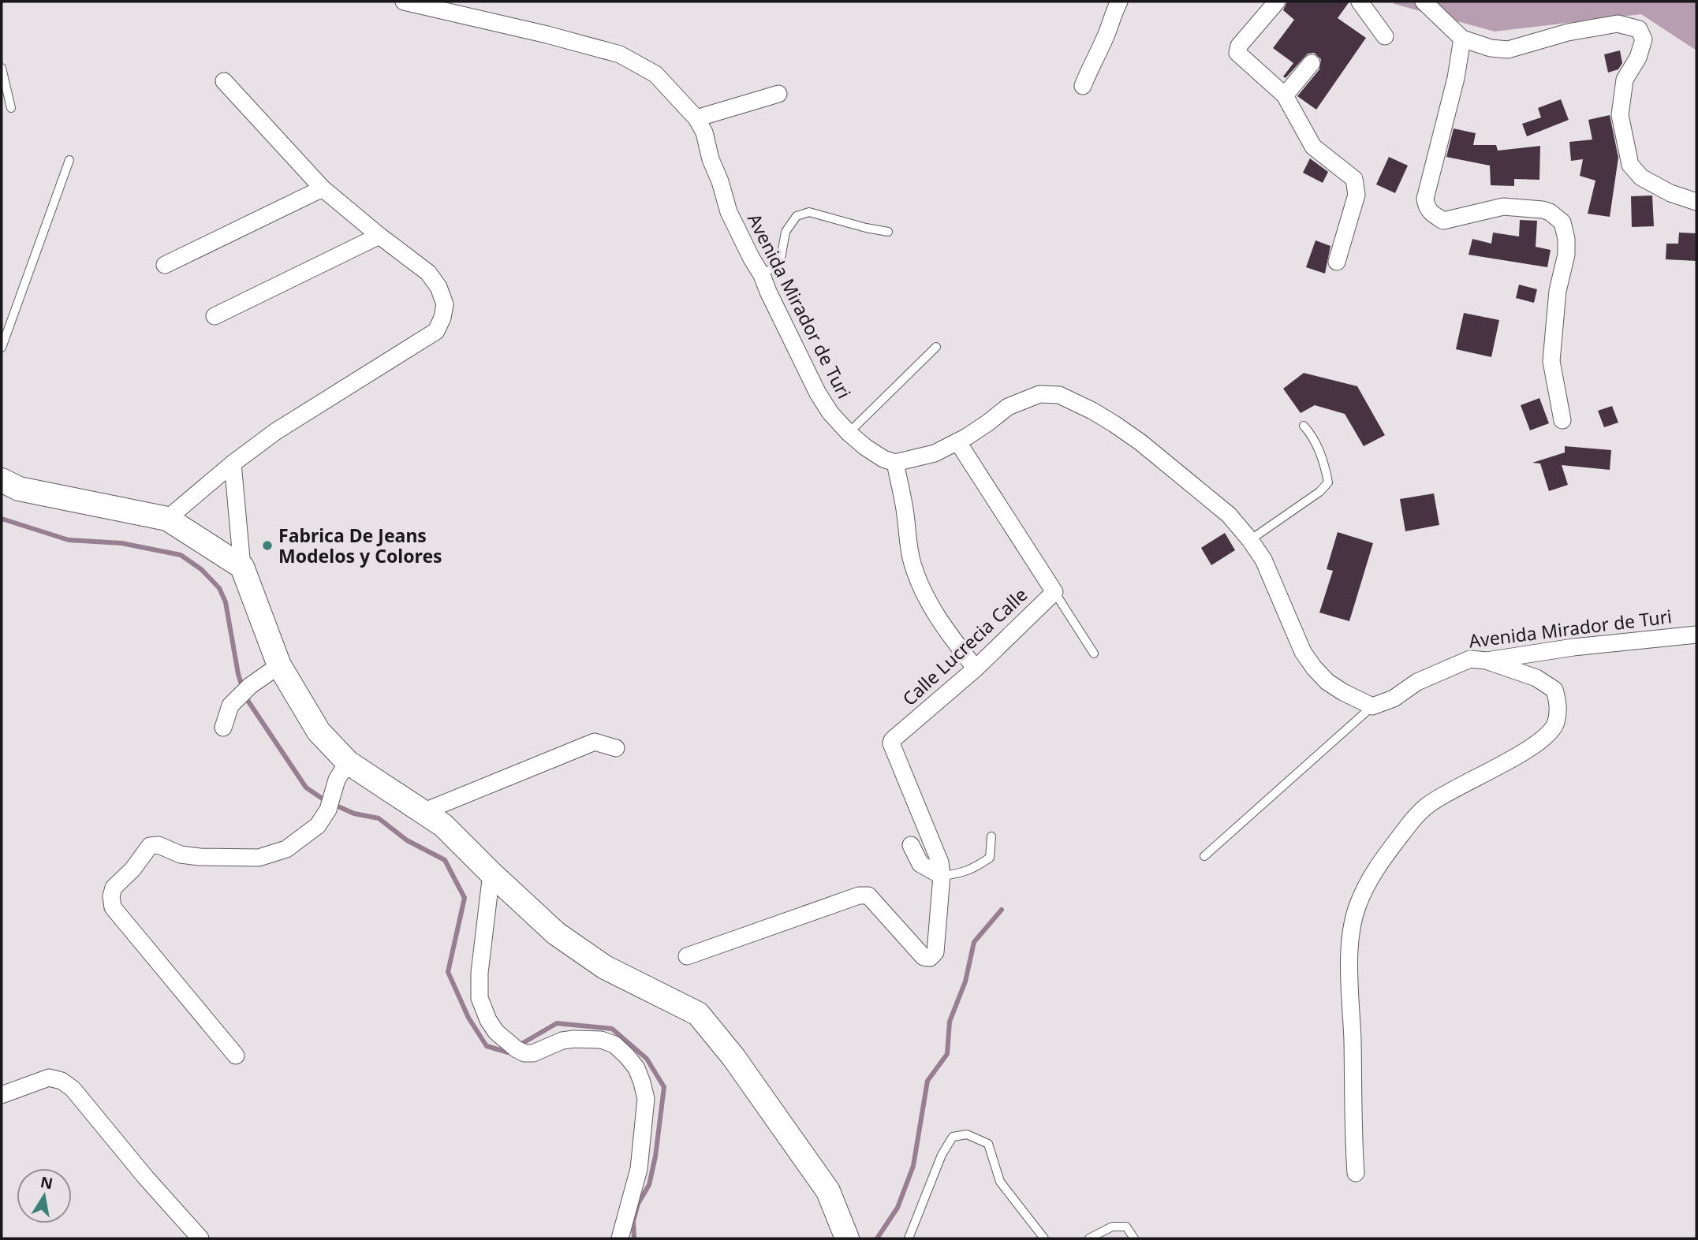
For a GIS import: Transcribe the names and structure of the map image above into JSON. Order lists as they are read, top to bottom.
{
  "streets": {
    "street": ["Avenida Mirador de Turi", "Calle Lucrecia Calle"]
  },
  "places": ["Fabrica De Jeans Modelos y Colores"],
  "north": "top"
}
